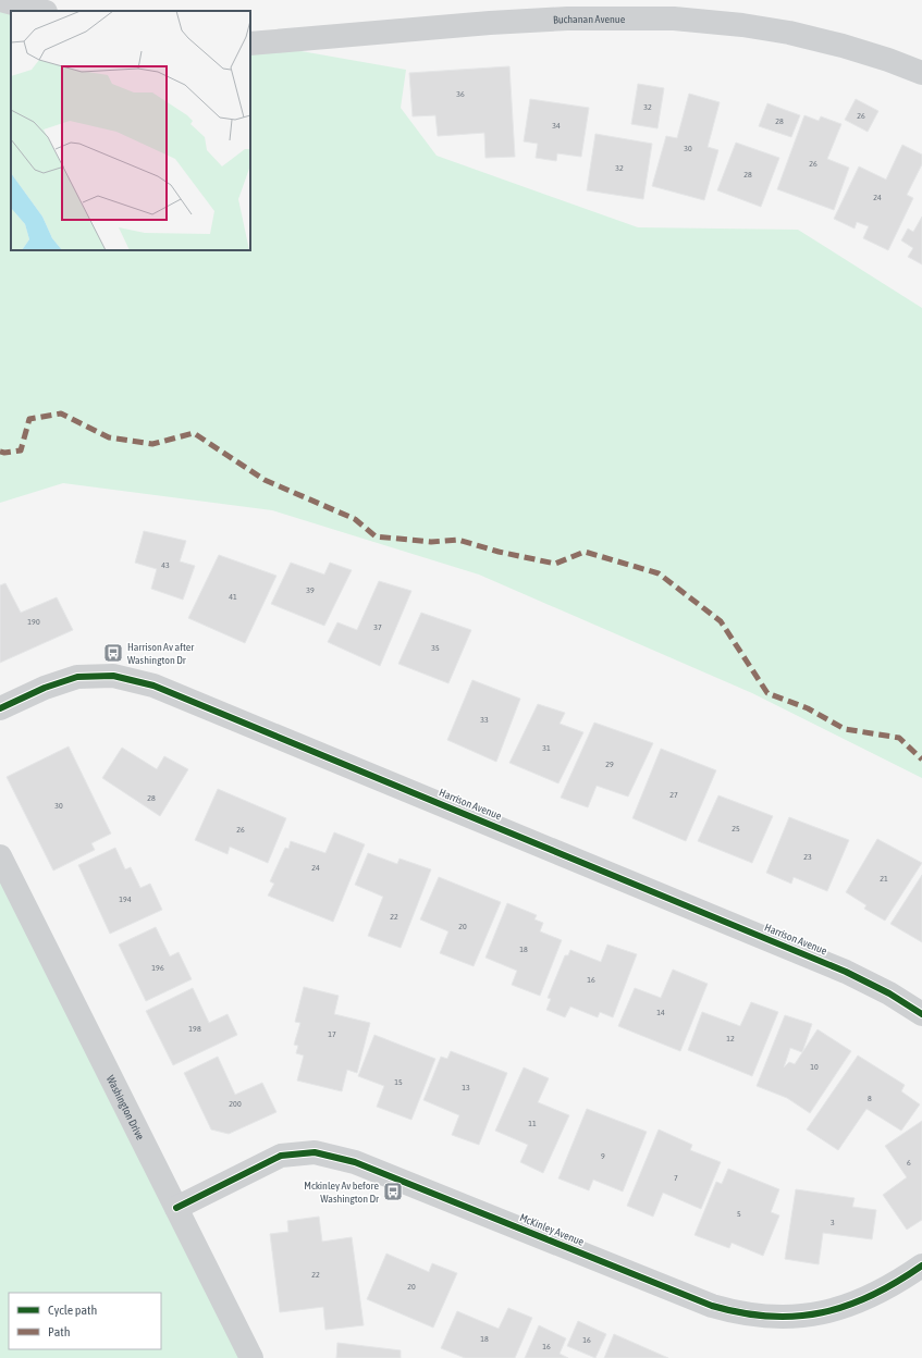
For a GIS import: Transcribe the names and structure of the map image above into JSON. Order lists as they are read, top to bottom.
{
  "streets": {
    "street": [
      "Buchanan Avenue",
      "Harrison Avenue",
      "Washington Drive",
      "McKinley Avenue"
    ]
  },
  "crossings": [
    ["Washington Drive", "McKinley Avenue"]
  ],
  "places": {
    "bus stop": ["Harrison Av after Washington Dr", "Mckinley Av before Washington Dr"]
  },
  "house_numbers": [
    "36",
    "32",
    "26",
    "28",
    "34",
    "30",
    "26",
    "32",
    "28",
    "24",
    "43",
    "39",
    "41",
    "190",
    "37",
    "35",
    "33",
    "31",
    "29",
    "27",
    "28",
    "30",
    "25",
    "26",
    "23",
    "24",
    "21",
    "194",
    "22",
    "20",
    "18",
    "196",
    "16",
    "14",
    "198",
    "17",
    "12",
    "10",
    "15",
    "13",
    "8",
    "200",
    "11",
    "9",
    "6",
    "7",
    "5",
    "3",
    "22",
    "20",
    "18",
    "16",
    "16"
  ],
  "legend": ["Cycle path", "Path"]
}
